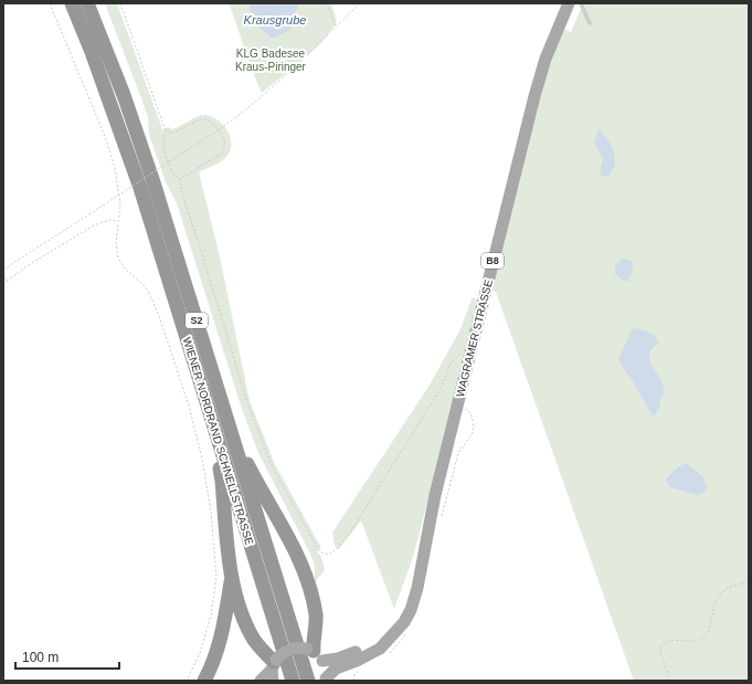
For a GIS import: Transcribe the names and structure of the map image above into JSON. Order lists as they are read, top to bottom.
{
  "streets": {
    "highway": ["S2", "WIENER NORDRAND SCHNELLSTRASSE"],
    "main road": ["B8", "WAGRAMER STRASSE"]
  },
  "crossings": [
    ["B8", "WAGRAMER STRASSE"]
  ],
  "water": ["Krausgrube"],
  "parks": ["KLG Badesee Kraus-Piringer"],
  "scale_bar": "100 m"
}
